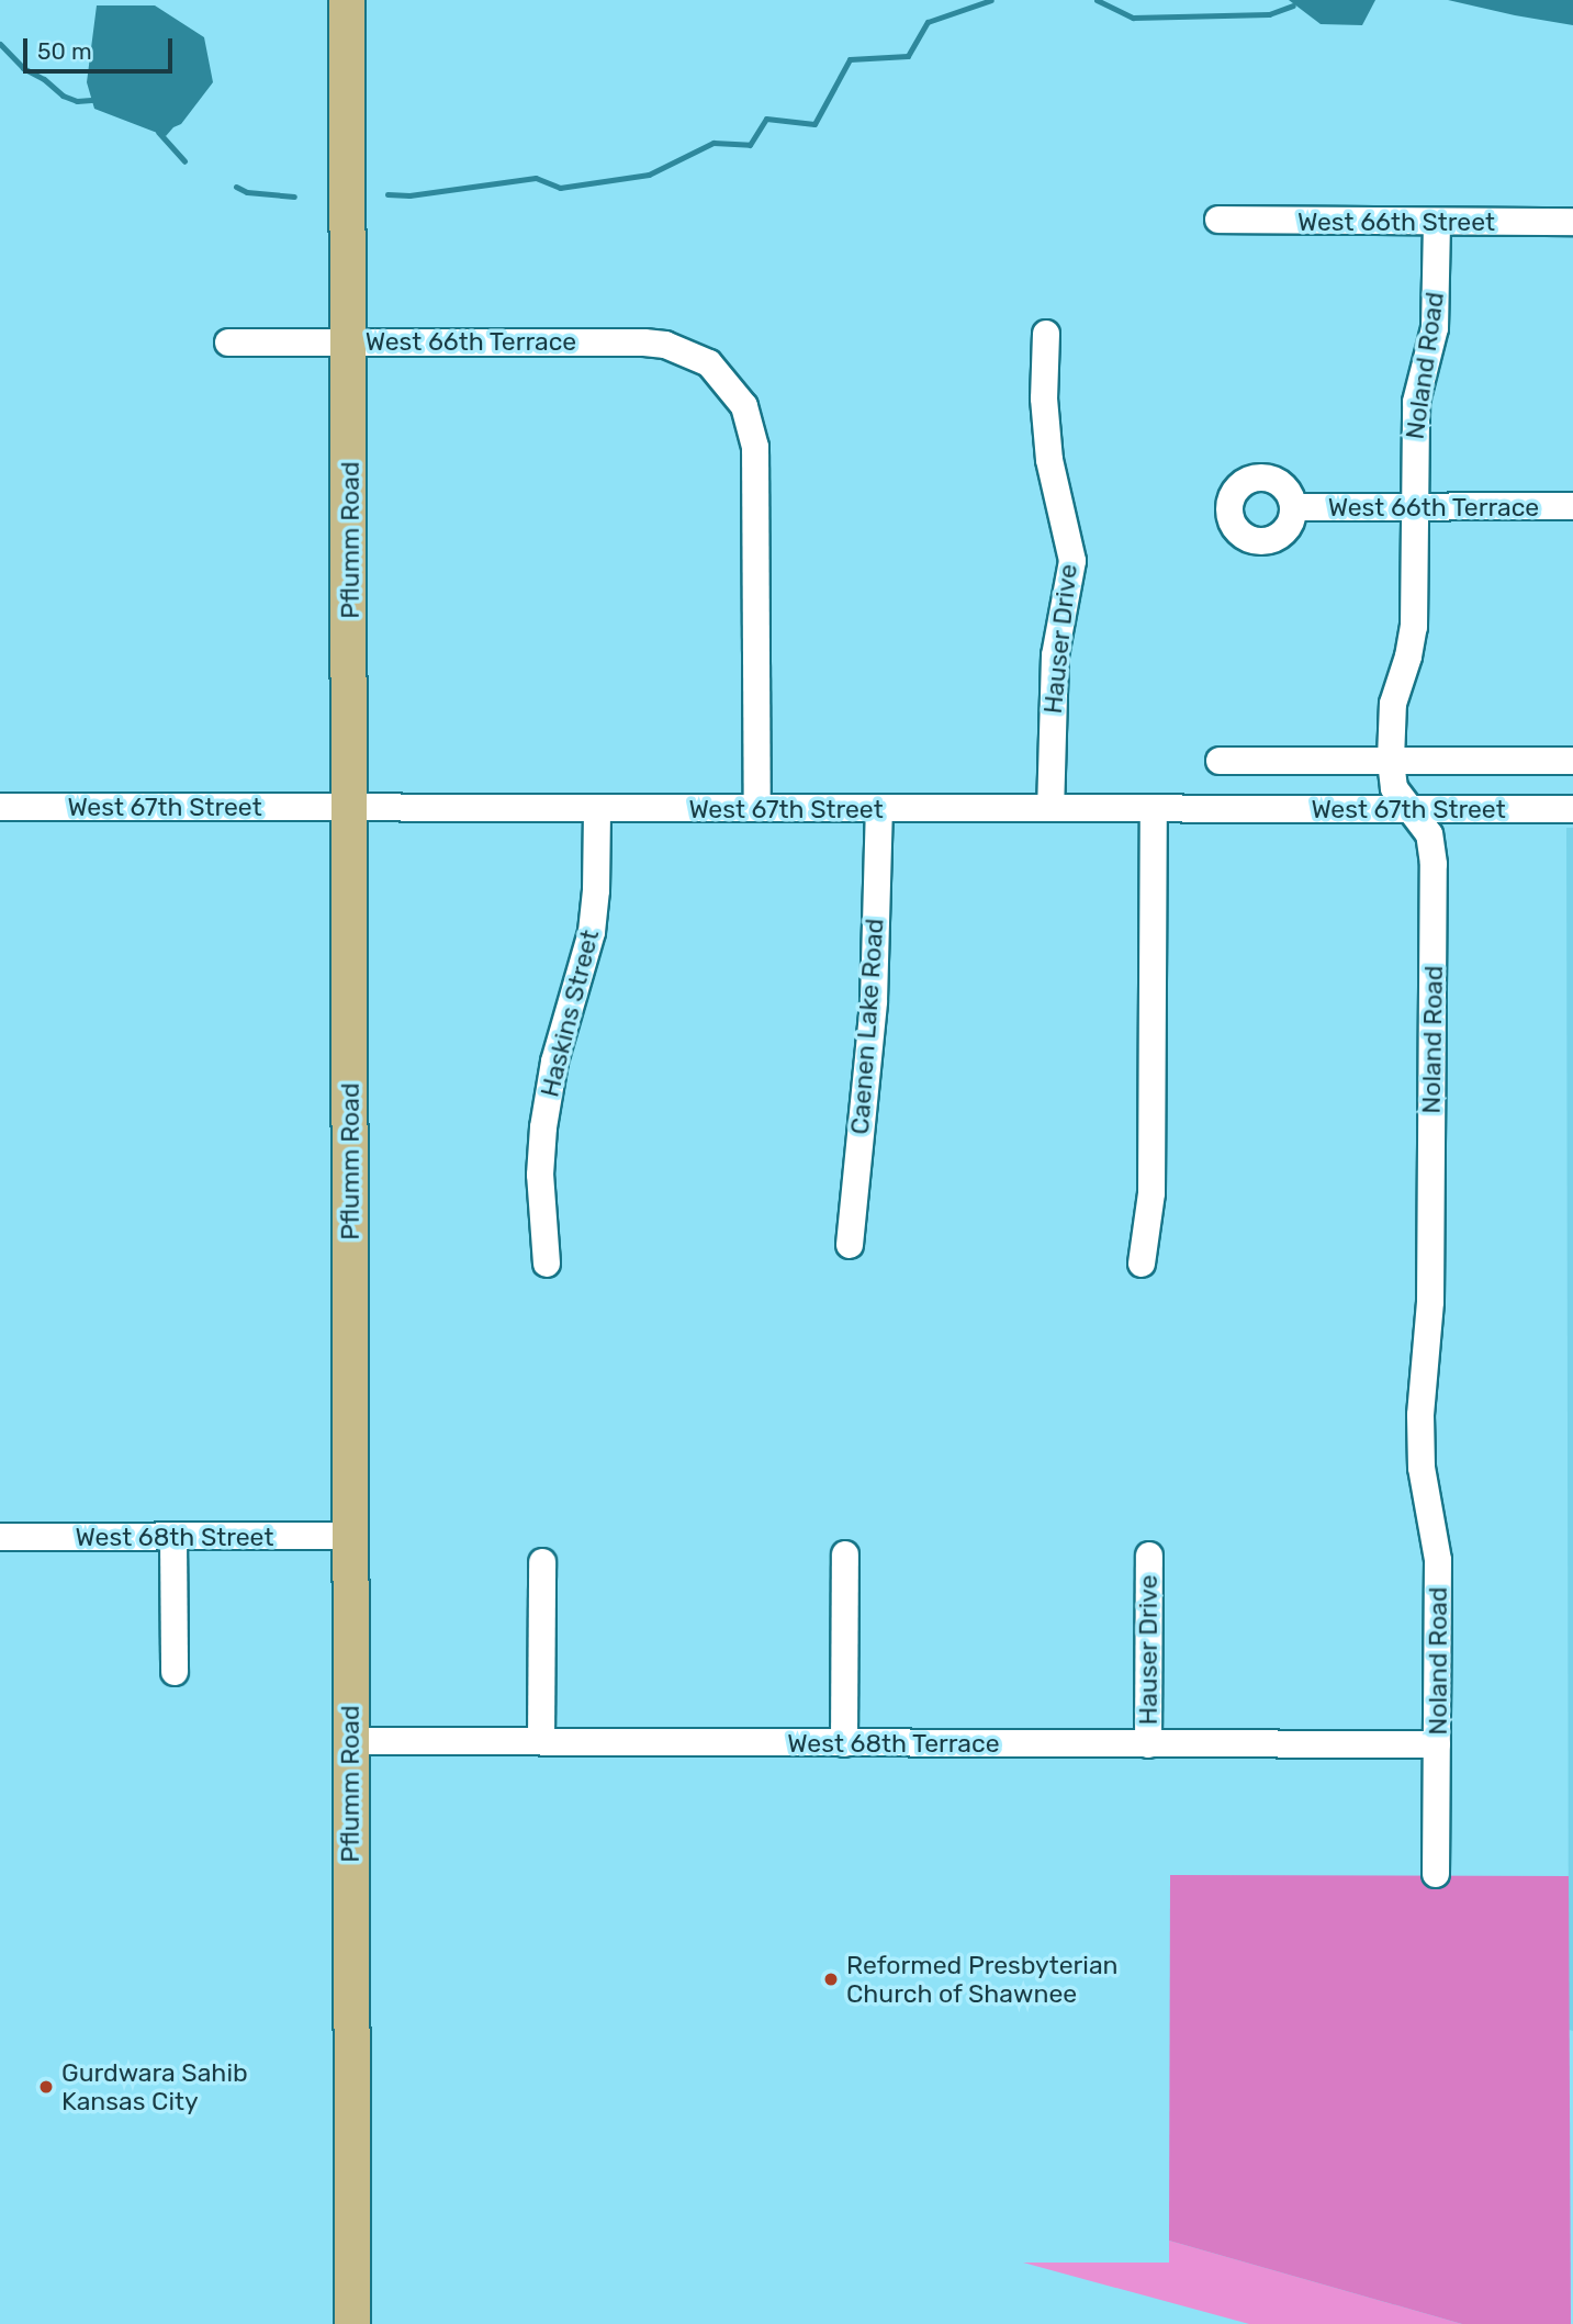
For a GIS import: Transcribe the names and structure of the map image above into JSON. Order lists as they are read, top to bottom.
{
  "streets": {
    "main road": ["Pflumm Road"],
    "street": [
      "West 66th Street",
      "West 66th Terrace",
      "Noland Road",
      "Hauser Drive",
      "West 67th Street",
      "Haskins Street",
      "Caenen Lake Road",
      "West 68th Street",
      "West 68th Terrace"
    ]
  },
  "crossings": [
    ["West 66th Street", "Noland Road"],
    ["West 66th Terrace", "Noland Road"],
    ["West 66th Terrace", "Pflumm Road"],
    ["West 66th Terrace", "West 67th Street"],
    ["Noland Road", "West 67th Street"],
    ["Noland Road", "West 68th Terrace"],
    ["Pflumm Road", "West 67th Street"],
    ["Pflumm Road", "West 68th Street"],
    ["Pflumm Road", "West 68th Terrace"],
    ["Hauser Drive", "West 67th Street"],
    ["Hauser Drive", "West 68th Terrace"],
    ["West 67th Street", "Haskins Street"],
    ["West 67th Street", "Caenen Lake Road"]
  ],
  "places": ["Reformed Presbyterian Church of Shawnee", "Gurdwara Sahib Kansas City"],
  "scale_bar": "50 m"
}
